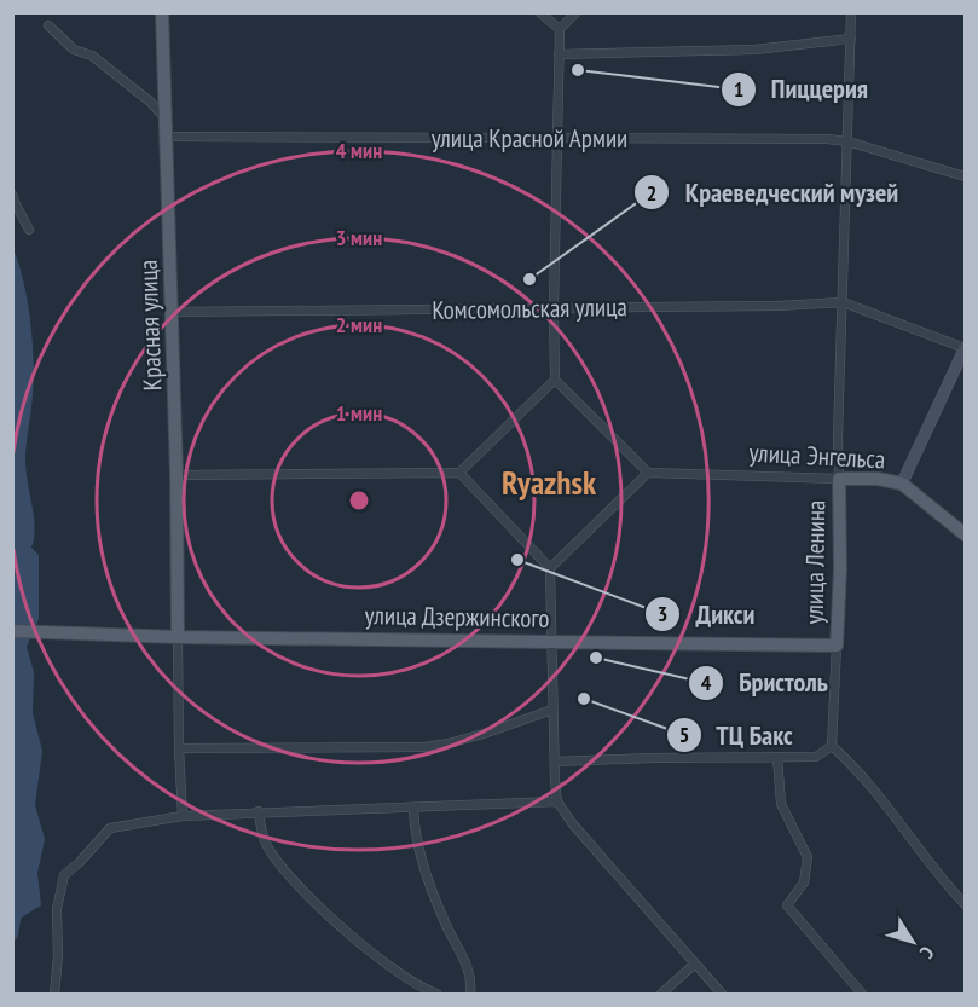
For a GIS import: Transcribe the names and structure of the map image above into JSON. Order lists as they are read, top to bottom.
{
  "streets": {
    "main road": [
      "Красная улица",
      "улица Энгельса",
      "улица Ленина",
      "улица Дзержинского"
    ],
    "street": ["улица Красной Армии", "Комсомольская улица"]
  },
  "crossings": [
    ["улица Красной Армии", "Красная улица"],
    ["Комсомольская улица", "Красная улица"],
    ["Красная улица", "улица Дзержинского"],
    ["улица Энгельса", "улица Ленина"],
    ["улица Ленина", "улица Дзержинского"]
  ],
  "districts": ["Ryazhsk"],
  "places": [
    "Пиццерия",
    "Краеведческий музей",
    "Дикси",
    "Бристоль",
    "ТЦ Бакс"
  ],
  "north": "bottom right",
  "rings": [
    "4 мин",
    "3 мин",
    "2 мин",
    "1 мин"
  ]
}
